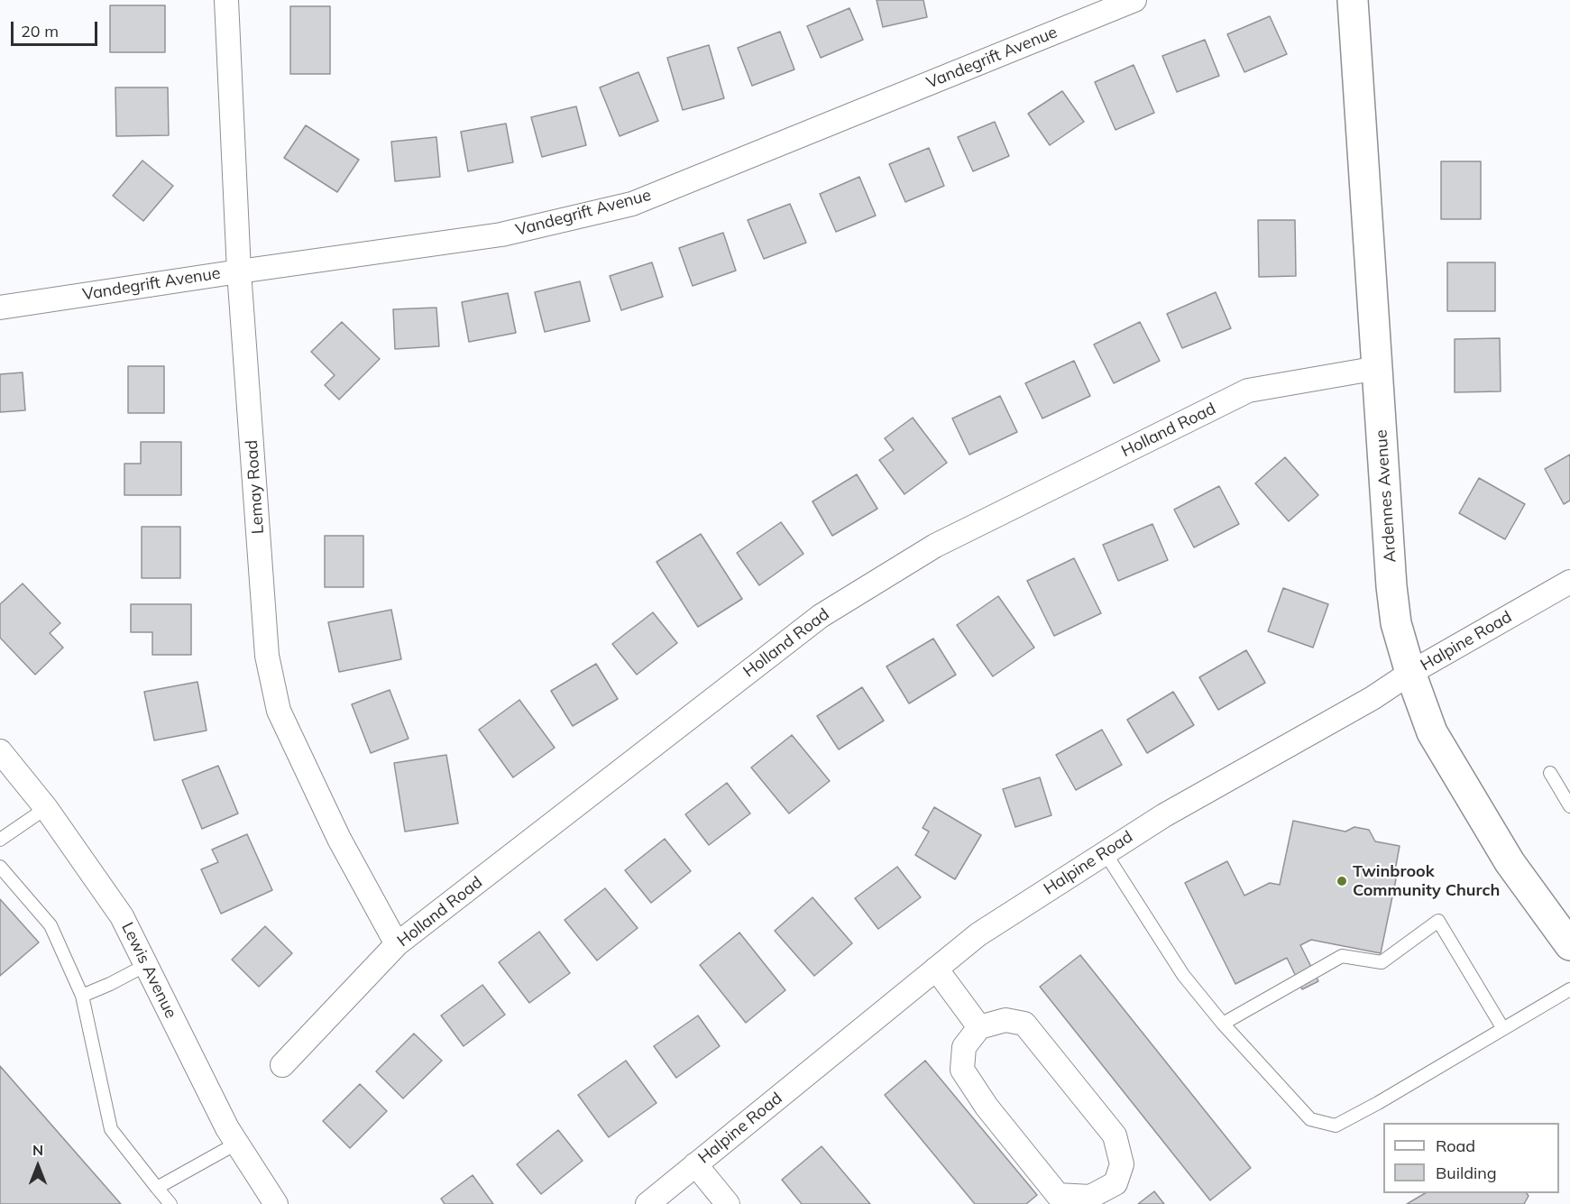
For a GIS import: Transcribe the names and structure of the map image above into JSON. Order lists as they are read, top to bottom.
{
  "streets": {
    "street": [
      "Vandegrift Avenue",
      "Holland Road",
      "Lemay Road",
      "Ardennes Avenue",
      "Halpine Road",
      "Lewis Avenue"
    ]
  },
  "crossings": [
    ["Vandegrift Avenue", "Lemay Road"],
    ["Holland Road", "Lemay Road"],
    ["Holland Road", "Ardennes Avenue"],
    ["Ardennes Avenue", "Halpine Road"]
  ],
  "places": ["Twinbrook Community Church"],
  "legend": ["Road", "Building"],
  "scale_bar": "20 m",
  "north": "top"
}
